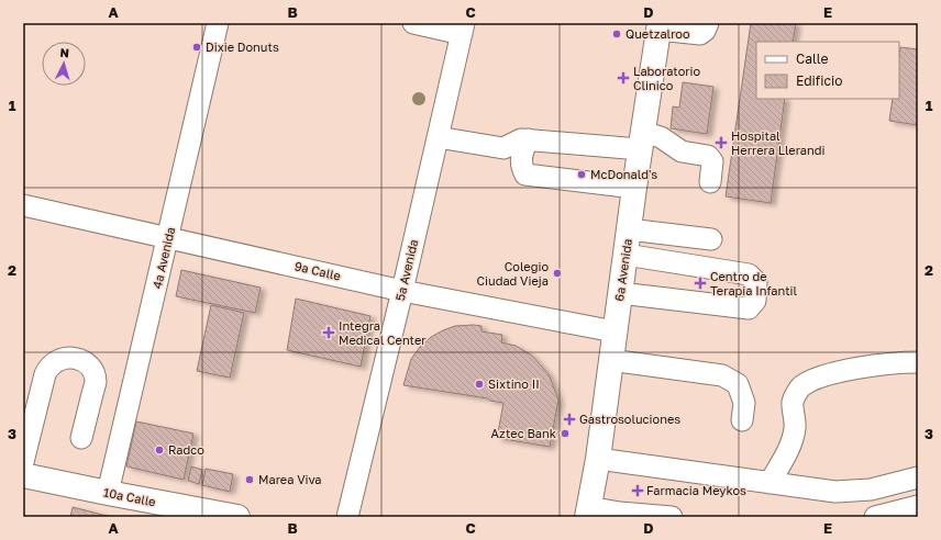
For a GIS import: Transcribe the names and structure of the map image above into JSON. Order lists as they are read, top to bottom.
{
  "streets": {
    "main road": ["6a Avenida", "10a Calle"],
    "street": ["4a Avenida", "5a Avenida", "9a Calle"]
  },
  "crossings": [
    ["4a Avenida", "9a Calle"],
    ["4a Avenida", "10a Calle"],
    ["5a Avenida", "9a Calle"],
    ["6a Avenida", "9a Calle"]
  ],
  "places": {
    "other": [
      "Quetzalroo",
      "Dixie Donuts",
      "McDonald's",
      "Colegio Ciudad Vieja",
      "Sixtino II",
      "Aztec Bank",
      "Radco",
      "Marea Viva"
    ],
    "health": [
      "Laboratorio Clinico",
      "Hospital Herrera Llerandi",
      "Centro de Terapia Infantil",
      "Integra Medical Center",
      "Gastrosoluciones",
      "Farmacia Meykos"
    ]
  },
  "legend": ["Calle", "Edificio"],
  "north": "top",
  "grid": {
    "columns": [
      "A",
      "B",
      "C",
      "D",
      "E"
    ],
    "rows": ["1", "2", "3"]
  }
}
